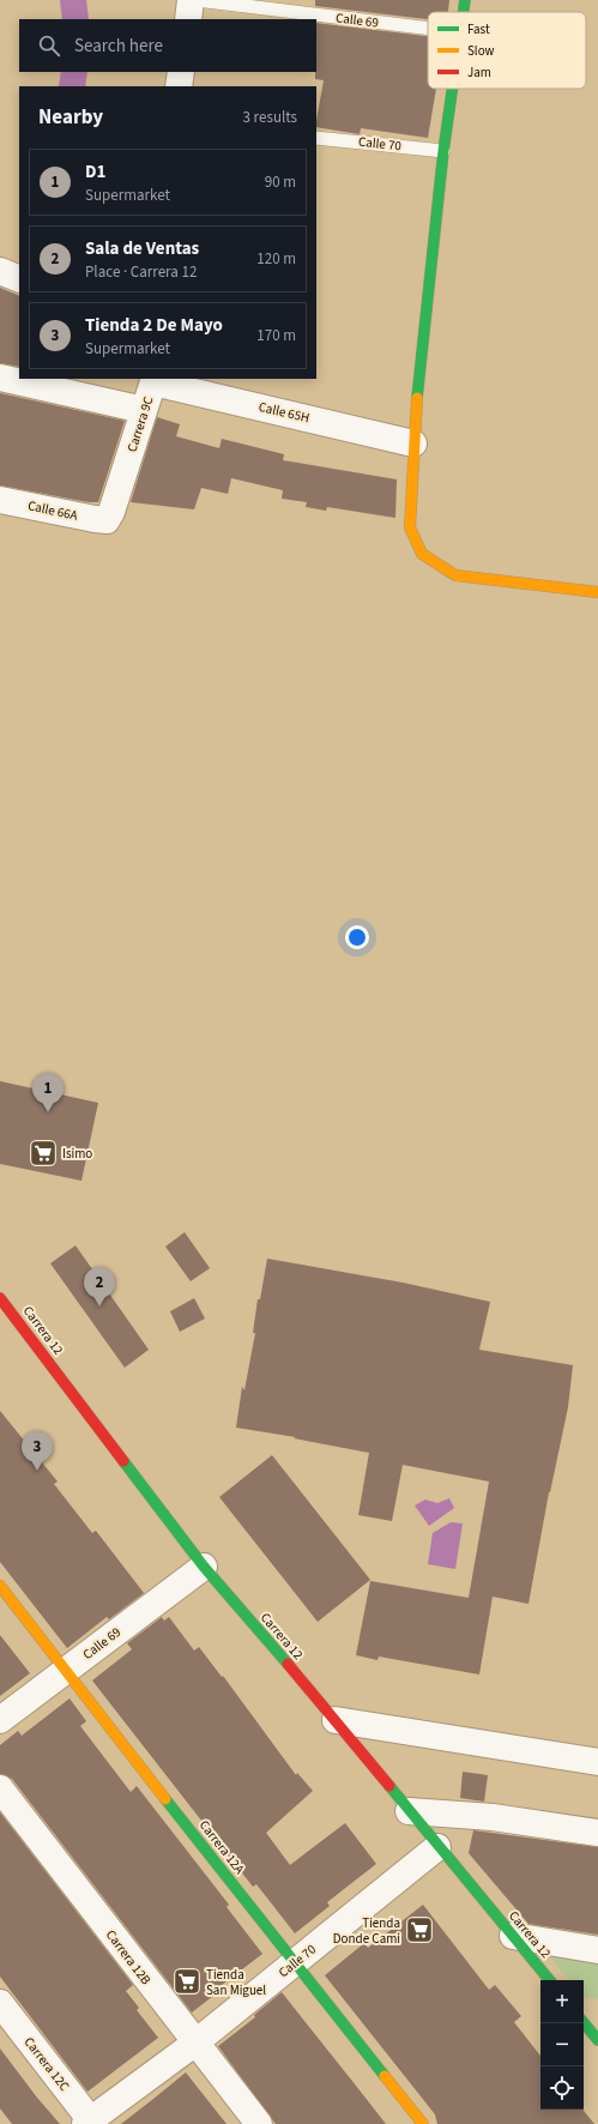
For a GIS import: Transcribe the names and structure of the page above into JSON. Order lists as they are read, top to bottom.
{
  "streets": {
    "street": [
      "Calle 69",
      "Calle 70",
      "Calle 65H",
      "Carrera 9C",
      "Calle 66A",
      "Carrera 12",
      "Carrera 12A",
      "Carrera 12B",
      "Carrera 12C"
    ]
  },
  "crossings": [
    ["Calle 69", "Carrera 12"],
    ["Calle 69", "Carrera 12A"],
    ["Calle 70", "Carrera 12"],
    ["Calle 70", "Carrera 12A"],
    ["Calle 70", "Carrera 12B"],
    ["Calle 70", "Carrera 12C"],
    ["Calle 65H", "Carrera 9C"],
    ["Carrera 9C", "Calle 66A"]
  ],
  "places": {
    "supermarket": ["Isimo", "Tienda Donde Cami", "Tienda San Miguel"]
  },
  "legend": ["Fast", "Slow", "Jam"],
  "page": {
    "search": "Search here",
    "heading": ["Nearby", "3 results"],
    "list": [
      {
        "mark": "1",
        "name": "D1",
        "note": "Supermarket",
        "value": "90 m"
      },
      {
        "mark": "2",
        "name": "Sala de Ventas",
        "note": "Place · Carrera 12",
        "value": "120 m"
      },
      {
        "mark": "3",
        "name": "Tienda 2 De Mayo",
        "note": "Supermarket",
        "value": "170 m"
      }
    ],
    "pins": ["1", "2", "3"],
    "map_buttons": ["+", "−"]
  }
}
